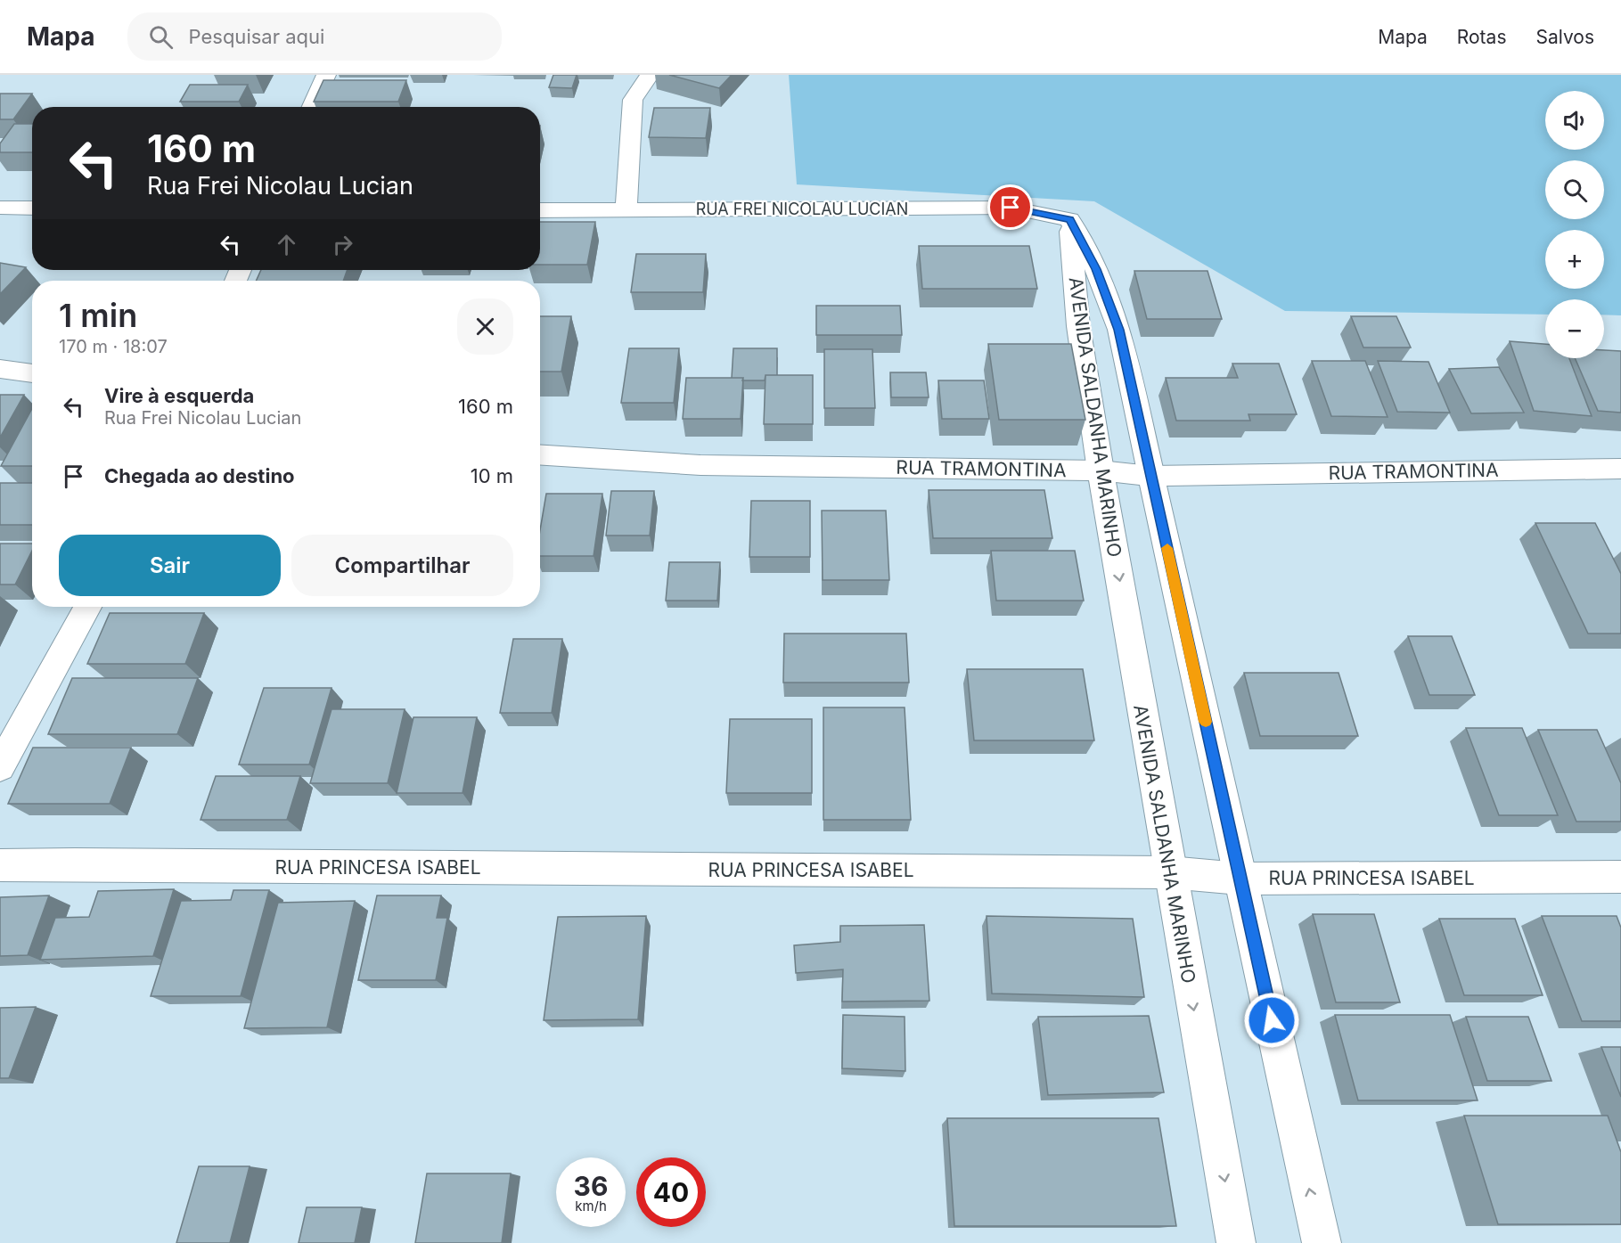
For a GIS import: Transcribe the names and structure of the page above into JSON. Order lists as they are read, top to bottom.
{
  "streets": {
    "street": [
      "RUA FREI NICOLAU LUCIAN",
      "AVENIDA SALDANHA MARINHO",
      "RUA TRAMONTINA",
      "RUA PRINCESA ISABEL"
    ]
  },
  "crossings": [
    ["RUA FREI NICOLAU LUCIAN", "AVENIDA SALDANHA MARINHO"],
    ["AVENIDA SALDANHA MARINHO", "RUA TRAMONTINA"],
    ["AVENIDA SALDANHA MARINHO", "RUA PRINCESA ISABEL"]
  ],
  "page": {
    "header": "Mapa",
    "search": "Pesquisar aqui",
    "nav": ["Mapa", "Rotas", "Salvos"],
    "map_buttons": ["+", "−"],
    "turn": ["160 m", "Rua Frei Nicolau Lucian"],
    "heading": ["1 min", "170 m · 18:07"],
    "list": [
      {
        "name": "Vire à esquerda",
        "note": "Rua Frei Nicolau Lucian",
        "value": "160 m"
      },
      {
        "name": "Chegada ao destino",
        "value": "10 m"
      }
    ],
    "buttons": ["Sair", "Compartilhar"],
    "speed": "36 km/h",
    "limit": "40"
  }
}
